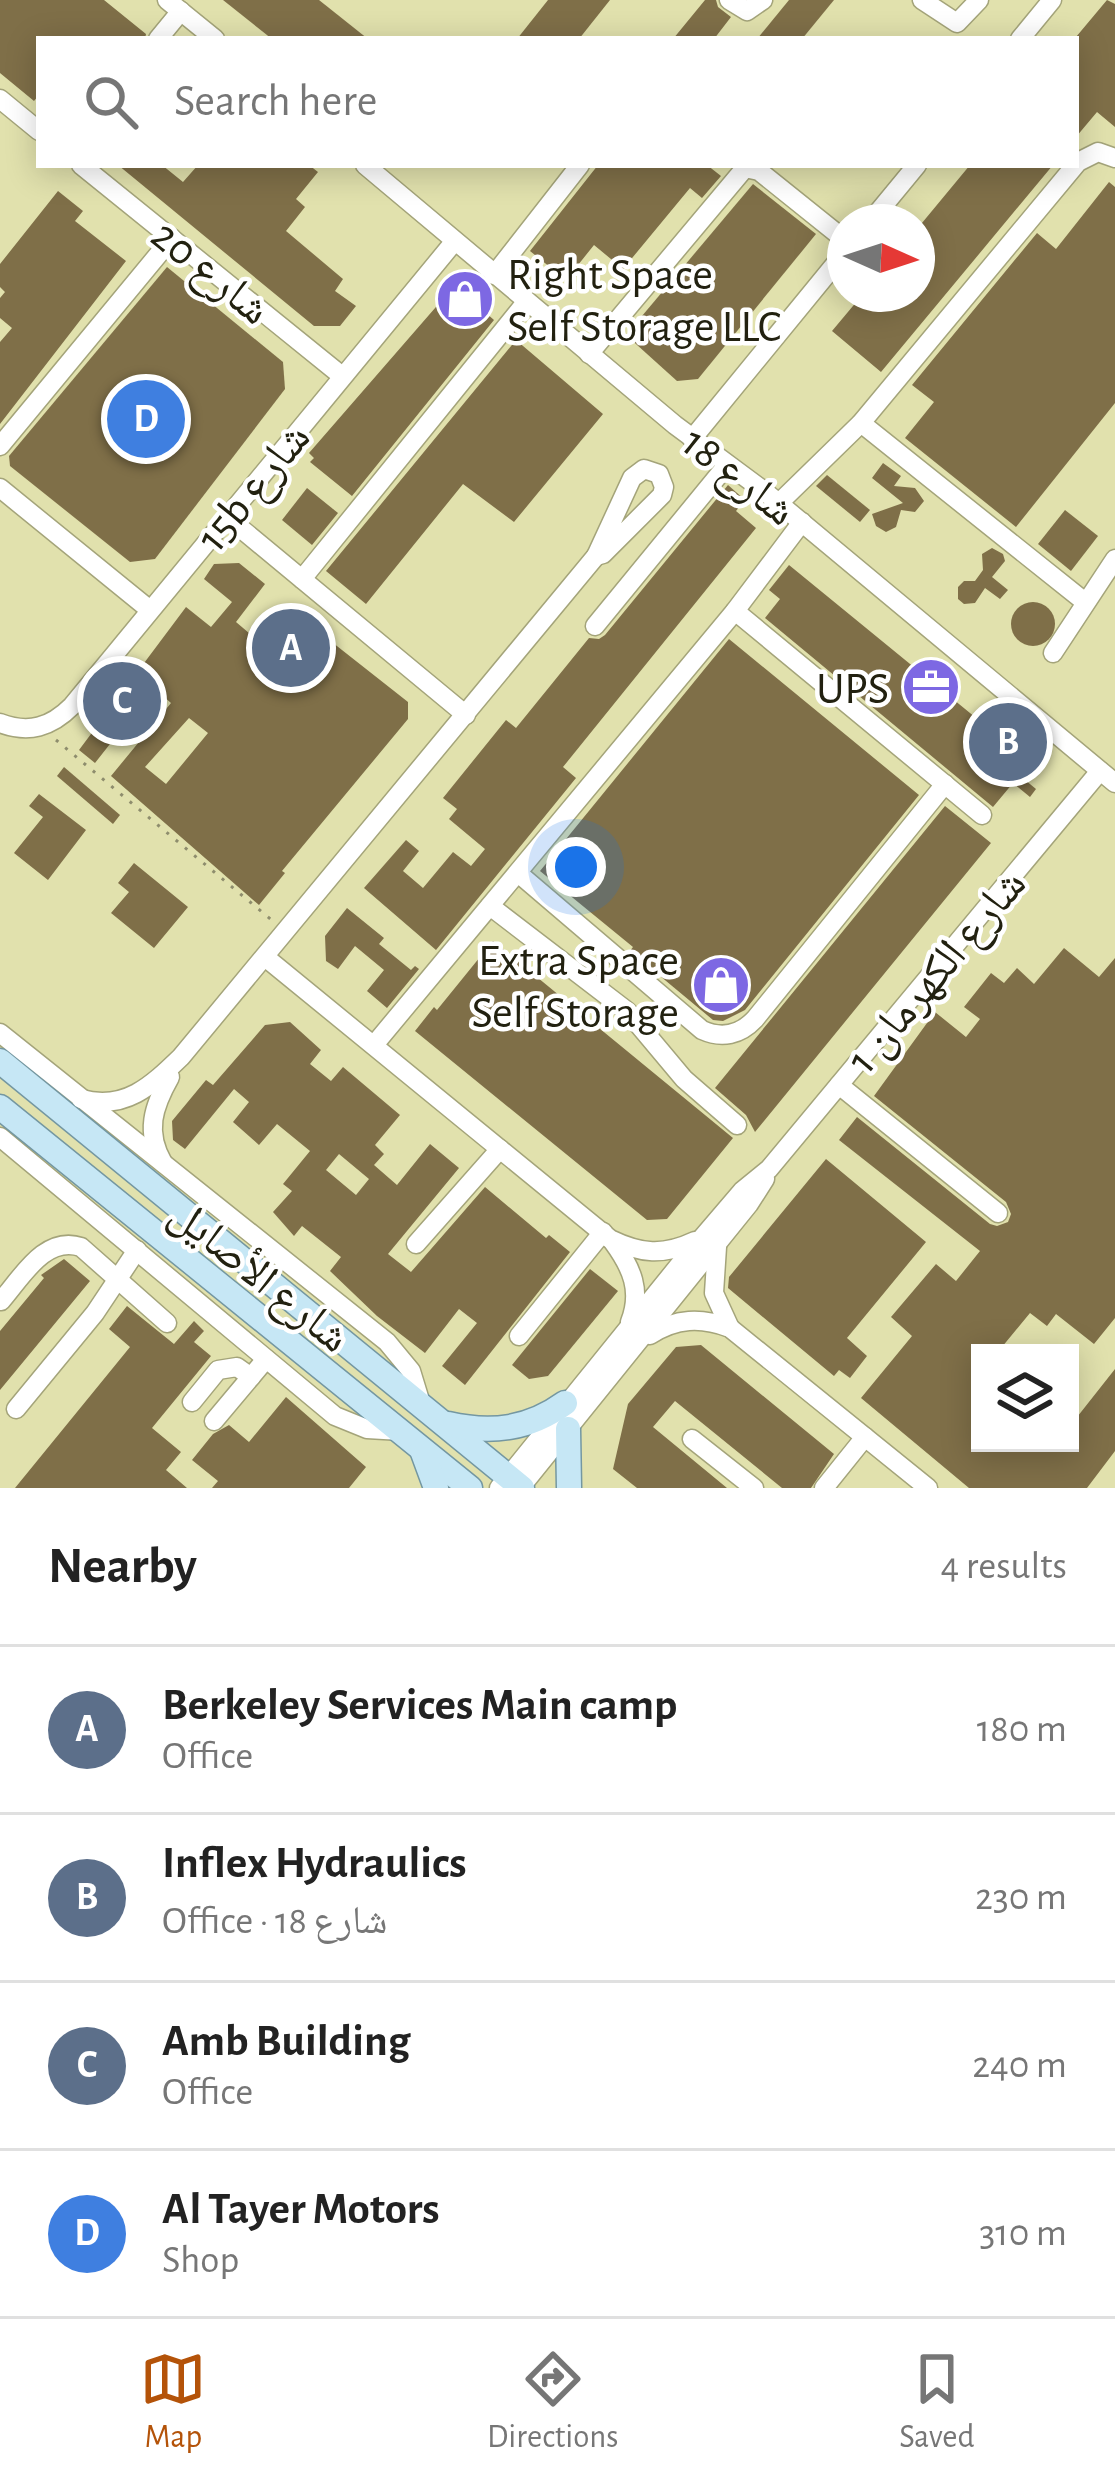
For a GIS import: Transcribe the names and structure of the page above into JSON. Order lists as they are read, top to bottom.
{
  "streets": {
    "main road": ["شارع الأصايل"],
    "street": [
      "شارع 20",
      "شارع 18",
      "15b شارع",
      "شارع الكهرمان 1"
    ]
  },
  "crossings": [
    ["شارع 20", "15b شارع"],
    ["شارع 18", "15b شارع"],
    ["شارع 18", "شارع الكهرمان 1"],
    ["شارع الكهرمان 1", "شارع الأصايل"]
  ],
  "places": {
    "shop": ["Right Space Self Storage LLC", "Extra Space Self Storage"],
    "office": ["UPS"]
  },
  "north": "right",
  "page": {
    "search": "Search here",
    "pins": [
      "D",
      "A",
      "C",
      "B"
    ],
    "heading": ["Nearby", "4 results"],
    "list": [
      {
        "mark": "A",
        "name": "Berkeley Services Main camp",
        "note": "Office",
        "value": "180 m"
      },
      {
        "mark": "B",
        "name": "Inflex Hydraulics",
        "note": "Office · شارع 18",
        "value": "230 m"
      },
      {
        "mark": "C",
        "name": "Amb Building",
        "note": "Office",
        "value": "240 m"
      },
      {
        "mark": "D",
        "name": "Al Tayer Motors",
        "note": "Shop",
        "value": "310 m"
      }
    ],
    "nav": ["Map", "Directions", "Saved"]
  }
}
